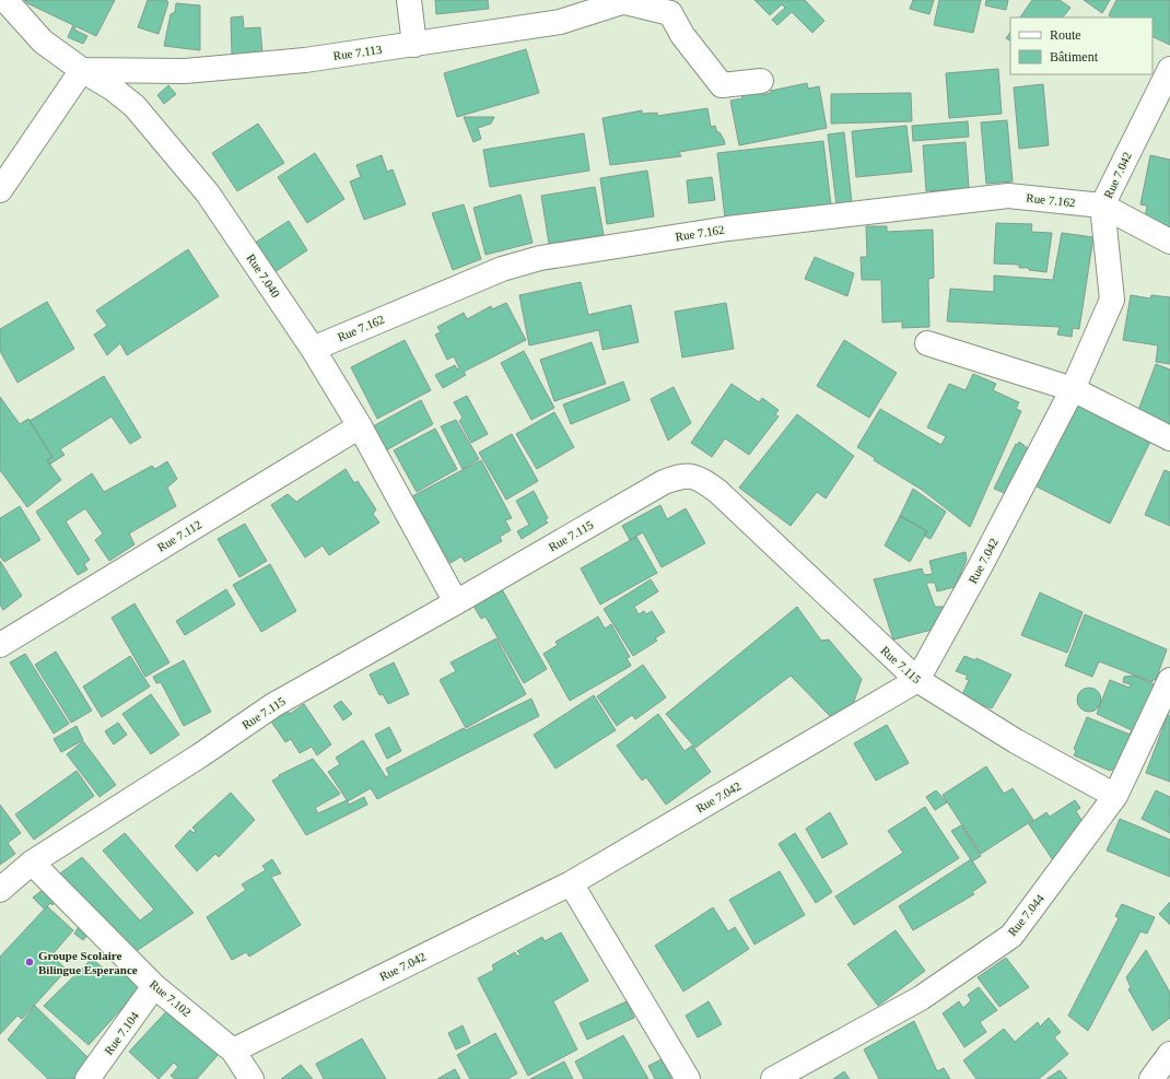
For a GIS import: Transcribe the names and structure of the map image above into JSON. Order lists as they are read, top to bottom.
{
  "streets": {
    "street": [
      "Rue 7.113",
      "Rue 7.042",
      "Rue 7.162",
      "Rue 7.040",
      "Rue 7.112",
      "Rue 7.115",
      "Rue 7.044",
      "Rue 7.102",
      "Rue 7.104"
    ]
  },
  "crossings": [
    ["Rue 7.113", "Rue 7.040"],
    ["Rue 7.042", "Rue 7.162"],
    ["Rue 7.042", "Rue 7.115"],
    ["Rue 7.042", "Rue 7.102"],
    ["Rue 7.162", "Rue 7.040"],
    ["Rue 7.040", "Rue 7.112"],
    ["Rue 7.040", "Rue 7.115"],
    ["Rue 7.115", "Rue 7.044"],
    ["Rue 7.115", "Rue 7.102"],
    ["Rue 7.102", "Rue 7.104"]
  ],
  "places": ["Groupe Scolaire Bilingue Esperance"],
  "legend": ["Route", "Bâtiment"]
}
